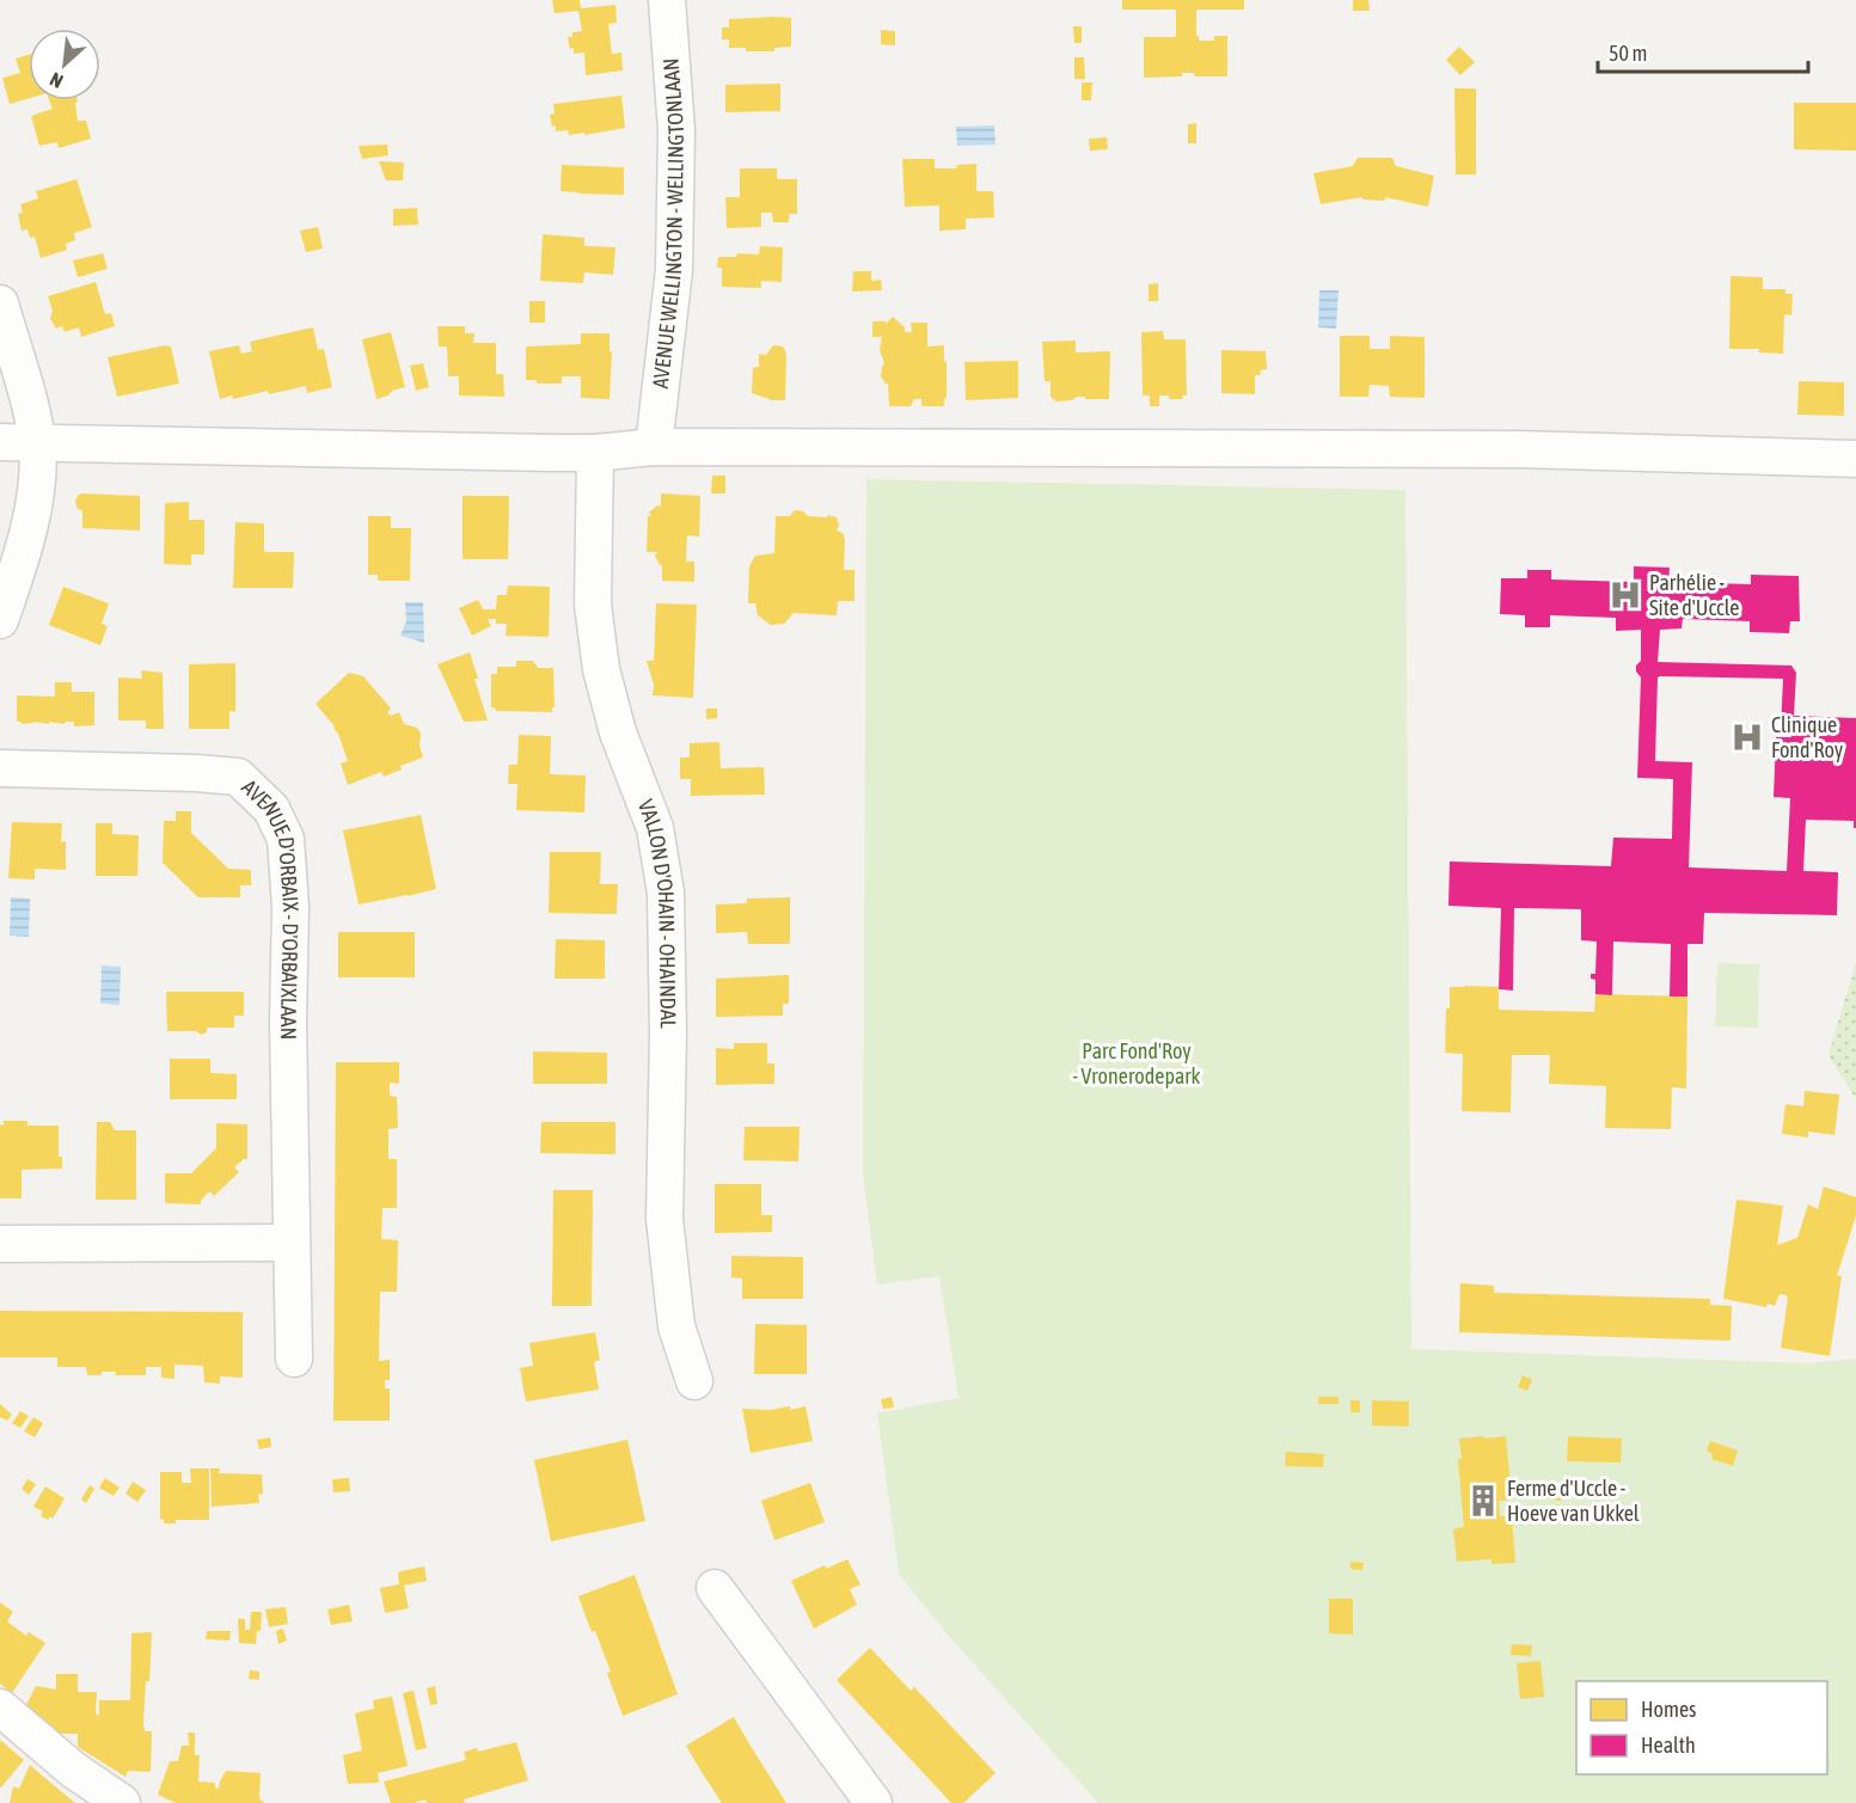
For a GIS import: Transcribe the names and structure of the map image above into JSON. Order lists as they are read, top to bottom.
{
  "streets": {
    "street": ["AVENUE WELLINGTON - WELLINGTONLAAN", "AVENUE D'ORBAIX - D'ORBAIXLAAN", "VALLON D'OHAIN - OHAINDAL"]
  },
  "parks": ["Parc Fond'Roy - Vronerodepark"],
  "places": {
    "hospital": ["Parhélie - Site d'Uccle", "Clinique Fond'Roy"],
    "building": ["Ferme d'Uccle - Hoeve van Ukkel"]
  },
  "legend": ["Homes", "Health"],
  "scale_bar": "50 m",
  "north": "bottom left"
}
